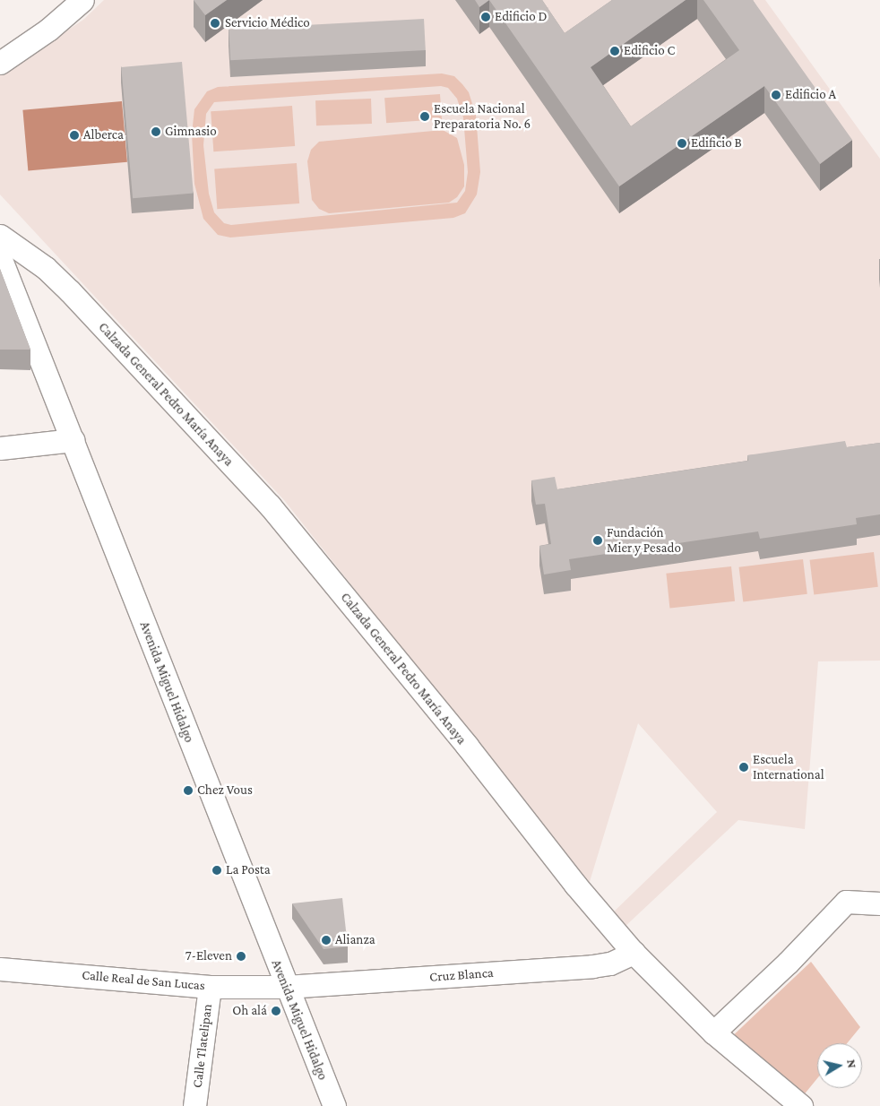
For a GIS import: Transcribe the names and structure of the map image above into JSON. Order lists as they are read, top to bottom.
{
  "streets": {
    "street": [
      "Calzada General Pedro María Anaya",
      "Avenida Miguel Hidalgo",
      "Cruz Blanca",
      "Calle Real de San Lucas",
      "Calle Tlatelipan"
    ]
  },
  "crossings": [
    ["Calzada General Pedro María Anaya", "Cruz Blanca"],
    ["Avenida Miguel Hidalgo", "Cruz Blanca"],
    ["Avenida Miguel Hidalgo", "Calle Real de San Lucas"],
    ["Cruz Blanca", "Calle Real de San Lucas"],
    ["Calle Real de San Lucas", "Calle Tlatelipan"]
  ],
  "places": [
    "Edificio D",
    "Servicio Médico",
    "Edificio C",
    "Edificio A",
    "Escuela Nacional Preparatoria No. 6",
    "Gimnasio",
    "Alberca",
    "Edificio B",
    "Fundación Mier y Pesado",
    "Escuela International",
    "Chez Vous",
    "La Posta",
    "Alianza",
    "7-Eleven",
    "Oh alá"
  ],
  "north": "right"
}
